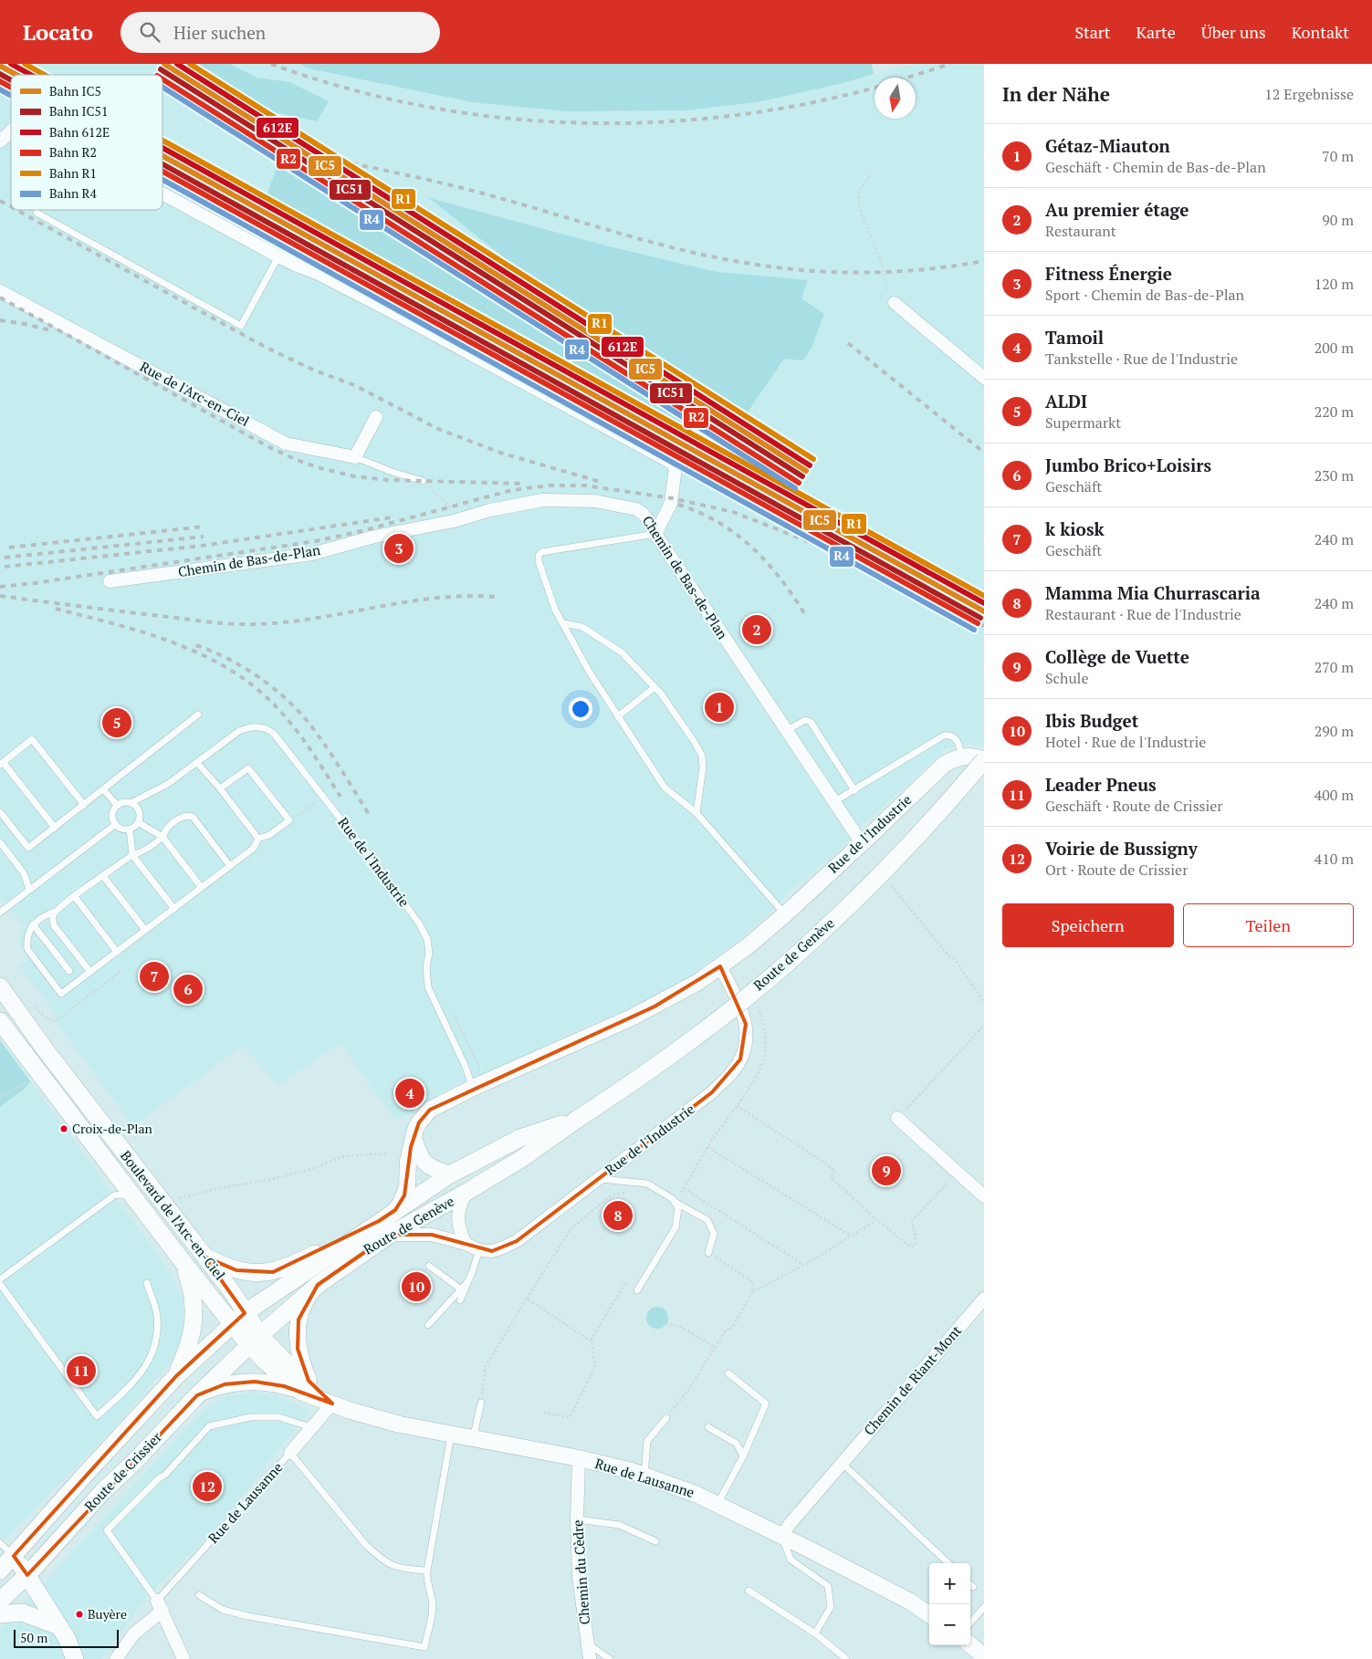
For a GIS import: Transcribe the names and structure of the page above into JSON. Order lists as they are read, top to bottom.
{
  "streets": {
    "main road": [
      "Route de Genève",
      "Boulevard de l'Arc-en-Ciel",
      "Route de Crissier",
      "Rue de Lausanne"
    ],
    "street": [
      "Rue de l'Arc-en-Ciel",
      "Chemin de Bas-de-Plan",
      "Rue de l'Industrie",
      "Chemin de Riant-Mont",
      "Chemin du Cèdre"
    ]
  },
  "crossings": [
    ["Chemin de Bas-de-Plan", "Rue de l'Industrie"],
    ["Rue de l'Industrie", "Route de Genève"],
    ["Route de Genève", "Boulevard de l'Arc-en-Ciel"],
    ["Route de Genève", "Route de Crissier"],
    ["Route de Genève", "Rue de Lausanne"],
    ["Boulevard de l'Arc-en-Ciel", "Route de Crissier"],
    ["Boulevard de l'Arc-en-Ciel", "Rue de Lausanne"],
    ["Chemin de Riant-Mont", "Rue de Lausanne"],
    ["Route de Crissier", "Rue de Lausanne"],
    ["Rue de Lausanne", "Chemin du Cèdre"]
  ],
  "places": ["Croix-de-Plan", "Buyère"],
  "lines": [
    "rail line IC5",
    "rail line 612E",
    "rail line R1",
    "rail line IC51",
    "rail line R2",
    "rail line R4"
  ],
  "legend": [
    "Bahn IC5",
    "Bahn IC51",
    "Bahn 612E",
    "Bahn R2",
    "Bahn R1",
    "Bahn R4"
  ],
  "scale_bar": "50 m",
  "north": "bottom",
  "page": {
    "header": "Locato",
    "search": "Hier suchen",
    "nav": [
      "Start",
      "Karte",
      "Über uns",
      "Kontakt"
    ],
    "heading": ["In der Nähe", "12 Ergebnisse"],
    "list": [
      {
        "mark": "1",
        "name": "Gétaz-Miauton",
        "note": "Geschäft · Chemin de Bas-de-Plan",
        "value": "70 m"
      },
      {
        "mark": "2",
        "name": "Au premier étage",
        "note": "Restaurant",
        "value": "90 m"
      },
      {
        "mark": "3",
        "name": "Fitness Énergie",
        "note": "Sport · Chemin de Bas-de-Plan",
        "value": "120 m"
      },
      {
        "mark": "4",
        "name": "Tamoil",
        "note": "Tankstelle · Rue de l'Industrie",
        "value": "200 m"
      },
      {
        "mark": "5",
        "name": "ALDI",
        "note": "Supermarkt",
        "value": "220 m"
      },
      {
        "mark": "6",
        "name": "Jumbo Brico+Loisirs",
        "note": "Geschäft",
        "value": "230 m"
      },
      {
        "mark": "7",
        "name": "k kiosk",
        "note": "Geschäft",
        "value": "240 m"
      },
      {
        "mark": "8",
        "name": "Mamma Mia Churrascaria",
        "note": "Restaurant · Rue de l'Industrie",
        "value": "240 m"
      },
      {
        "mark": "9",
        "name": "Collège de Vuette",
        "note": "Schule",
        "value": "270 m"
      },
      {
        "mark": "10",
        "name": "Ibis Budget",
        "note": "Hotel · Rue de l'Industrie",
        "value": "290 m"
      },
      {
        "mark": "11",
        "name": "Leader Pneus",
        "note": "Geschäft · Route de Crissier",
        "value": "400 m"
      },
      {
        "mark": "12",
        "name": "Voirie de Bussigny",
        "note": "Ort · Route de Crissier",
        "value": "410 m"
      }
    ],
    "pins": [
      "3",
      "2",
      "1",
      "5",
      "7",
      "6",
      "4",
      "9",
      "8",
      "10",
      "11",
      "12"
    ],
    "buttons": ["Speichern", "Teilen"],
    "map_buttons": ["+", "−"],
    "scale": "50 m"
  }
}
